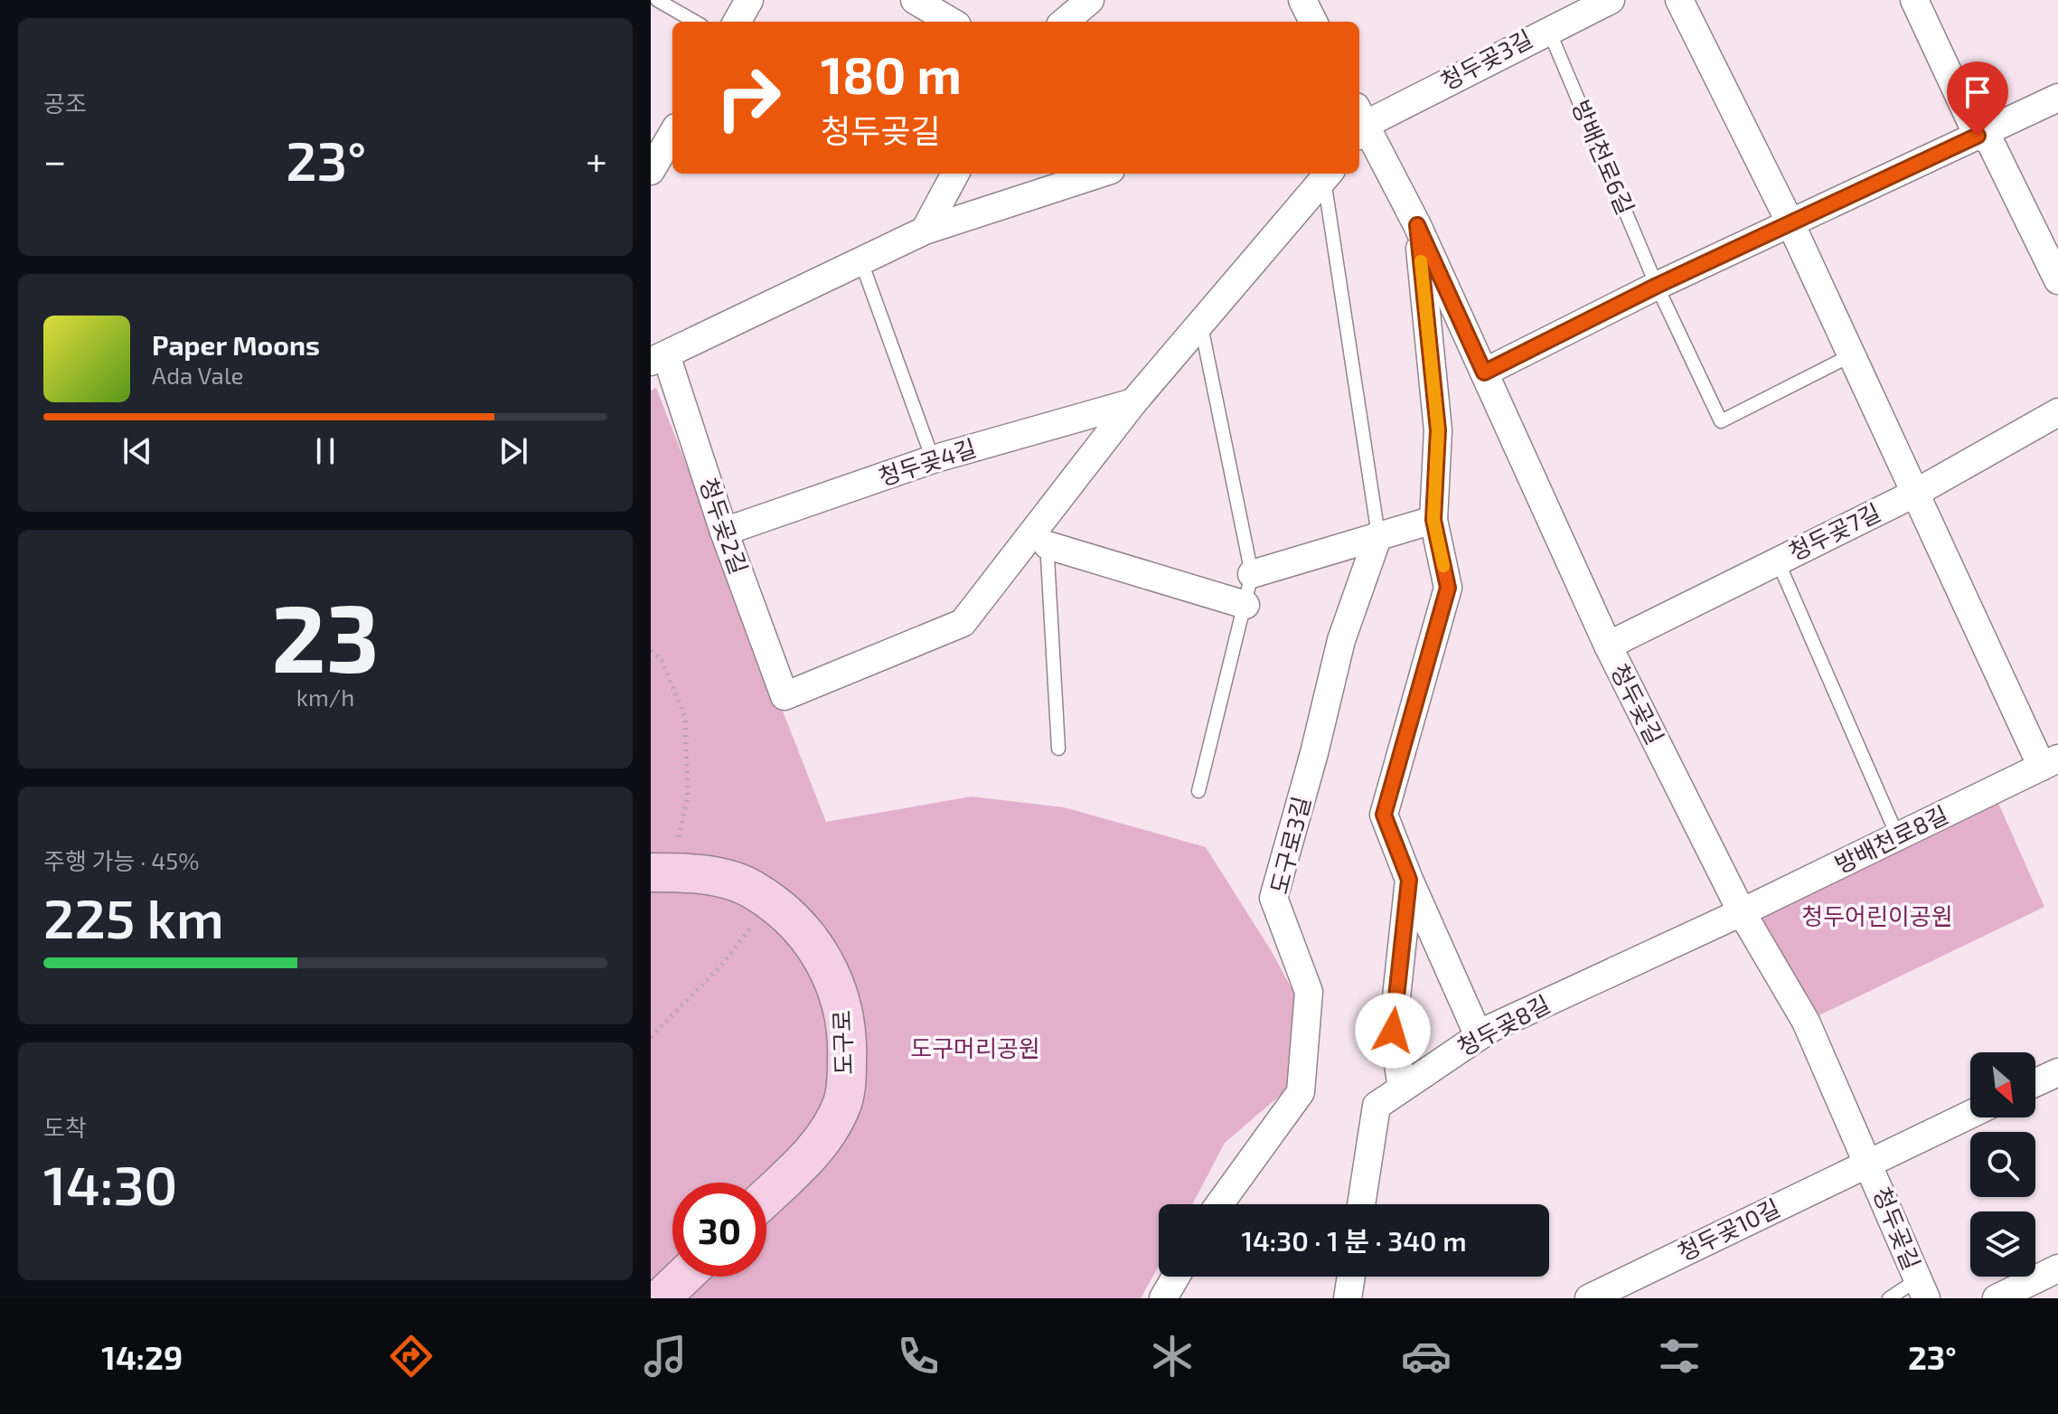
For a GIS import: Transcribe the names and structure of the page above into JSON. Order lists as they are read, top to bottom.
{
  "streets": {
    "street": [
      "청두곶3길",
      "청두곶4길",
      "청두곶2길",
      "청두곶7길",
      "청두곶길",
      "방배천로8길",
      "도구로3길",
      "청두곶8길",
      "도구로",
      "청두곶10길"
    ],
    "lane": ["방배천로6길"]
  },
  "crossings": [
    ["청두곶3길", "방배천로6길"],
    ["청두곶4길", "청두곶2길"],
    ["청두곶7길", "청두곶길"],
    ["청두곶7길", "방배천로8길"],
    ["청두곶길", "방배천로8길"],
    ["청두곶길", "청두곶8길"],
    ["청두곶길", "청두곶10길"],
    ["방배천로8길", "청두곶8길"]
  ],
  "parks": ["청두어린이공원", "도구머리공원"],
  "north": "bottom right",
  "page": {
    "tile": [
      "공조",
      ["23", "km/h"],
      ["주행 가능 · 45%", "225 km"],
      ["도착", "14:30"]
    ],
    "turn": ["180 m", "청두곶길"],
    "heat": ["−", "23°", "+"],
    "song": ["Paper Moons", "Ada Vale"],
    "limit": "30",
    "trip": "14:30 · 1 분 · 340 m",
    "tabs": ["14:29", "23°"]
  }
}
